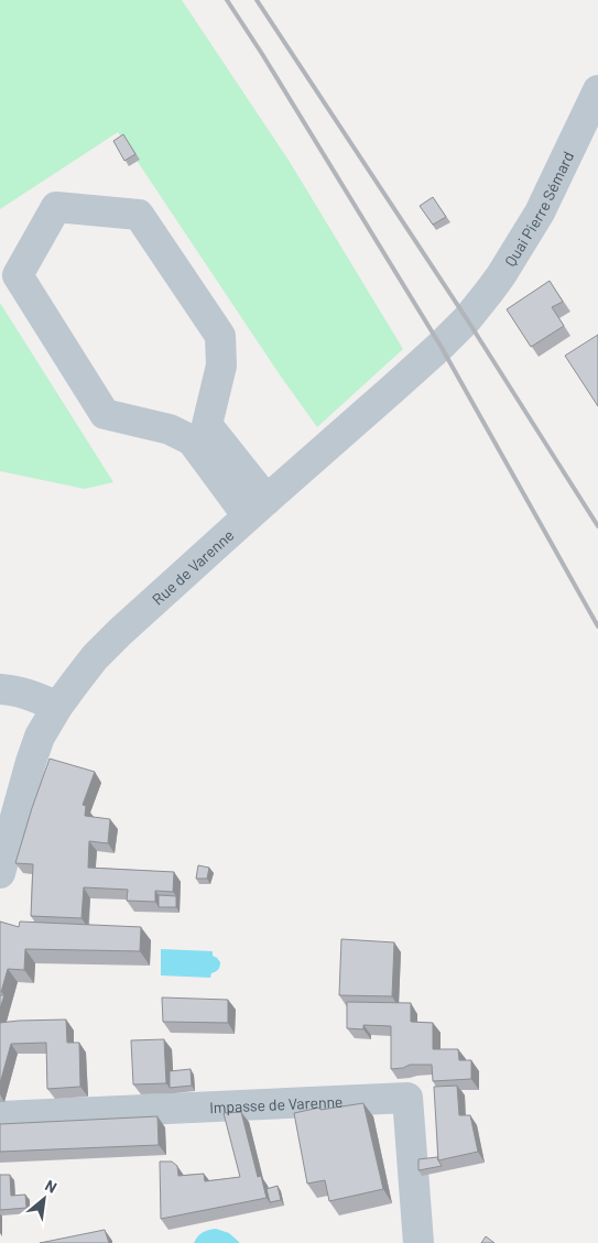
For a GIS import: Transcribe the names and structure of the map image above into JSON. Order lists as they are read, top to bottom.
{
  "streets": {
    "street": ["Quai Pierre Sémard", "Rue de Varenne", "Impasse de Varenne"]
  },
  "crossings": [
    ["Quai Pierre Sémard", "Rue de Varenne"]
  ],
  "north": "top right"
}
